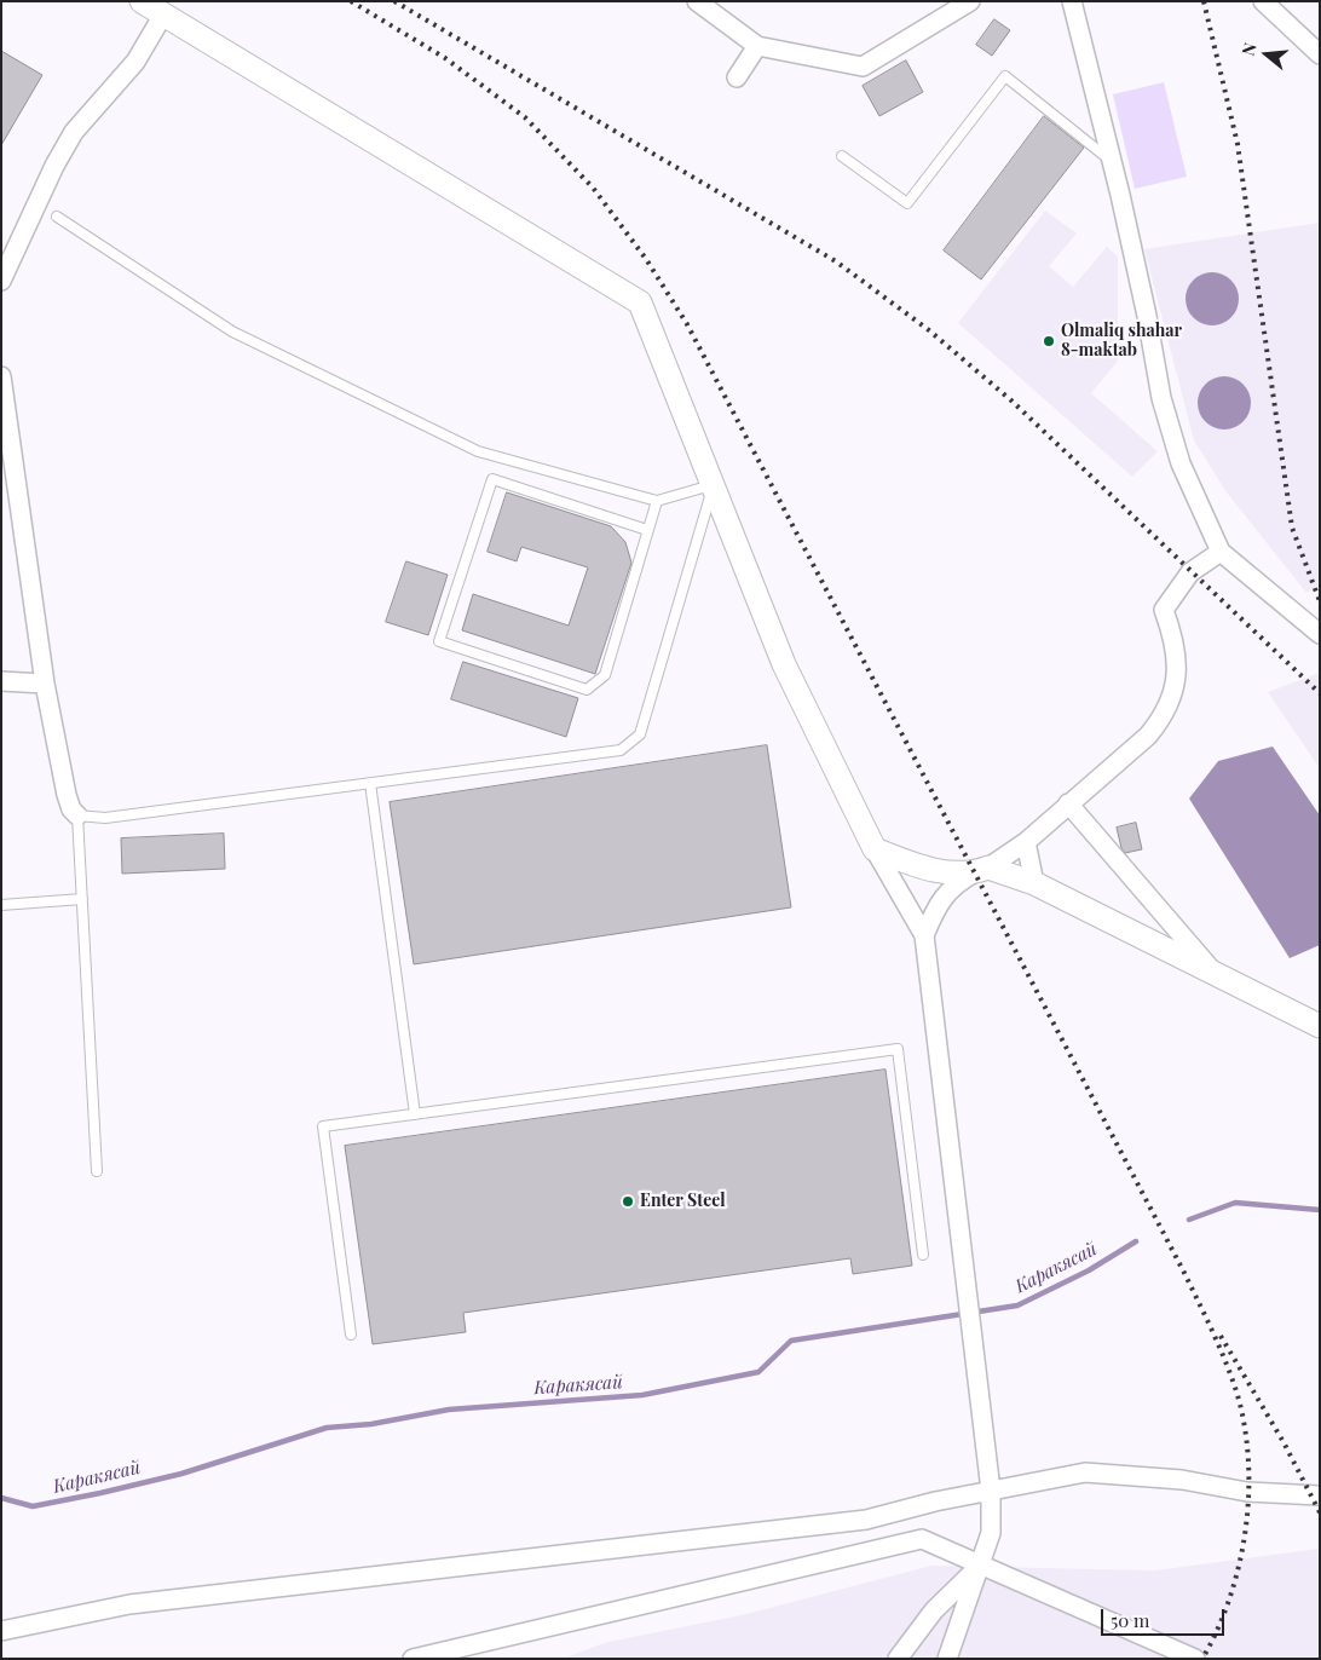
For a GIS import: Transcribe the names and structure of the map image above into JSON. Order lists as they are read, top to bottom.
{
  "water": ["Каракясай"],
  "places": ["Olmaliq shahar 8-maktab", "Enter Steel"],
  "scale_bar": "50 m",
  "north": "left"
}
